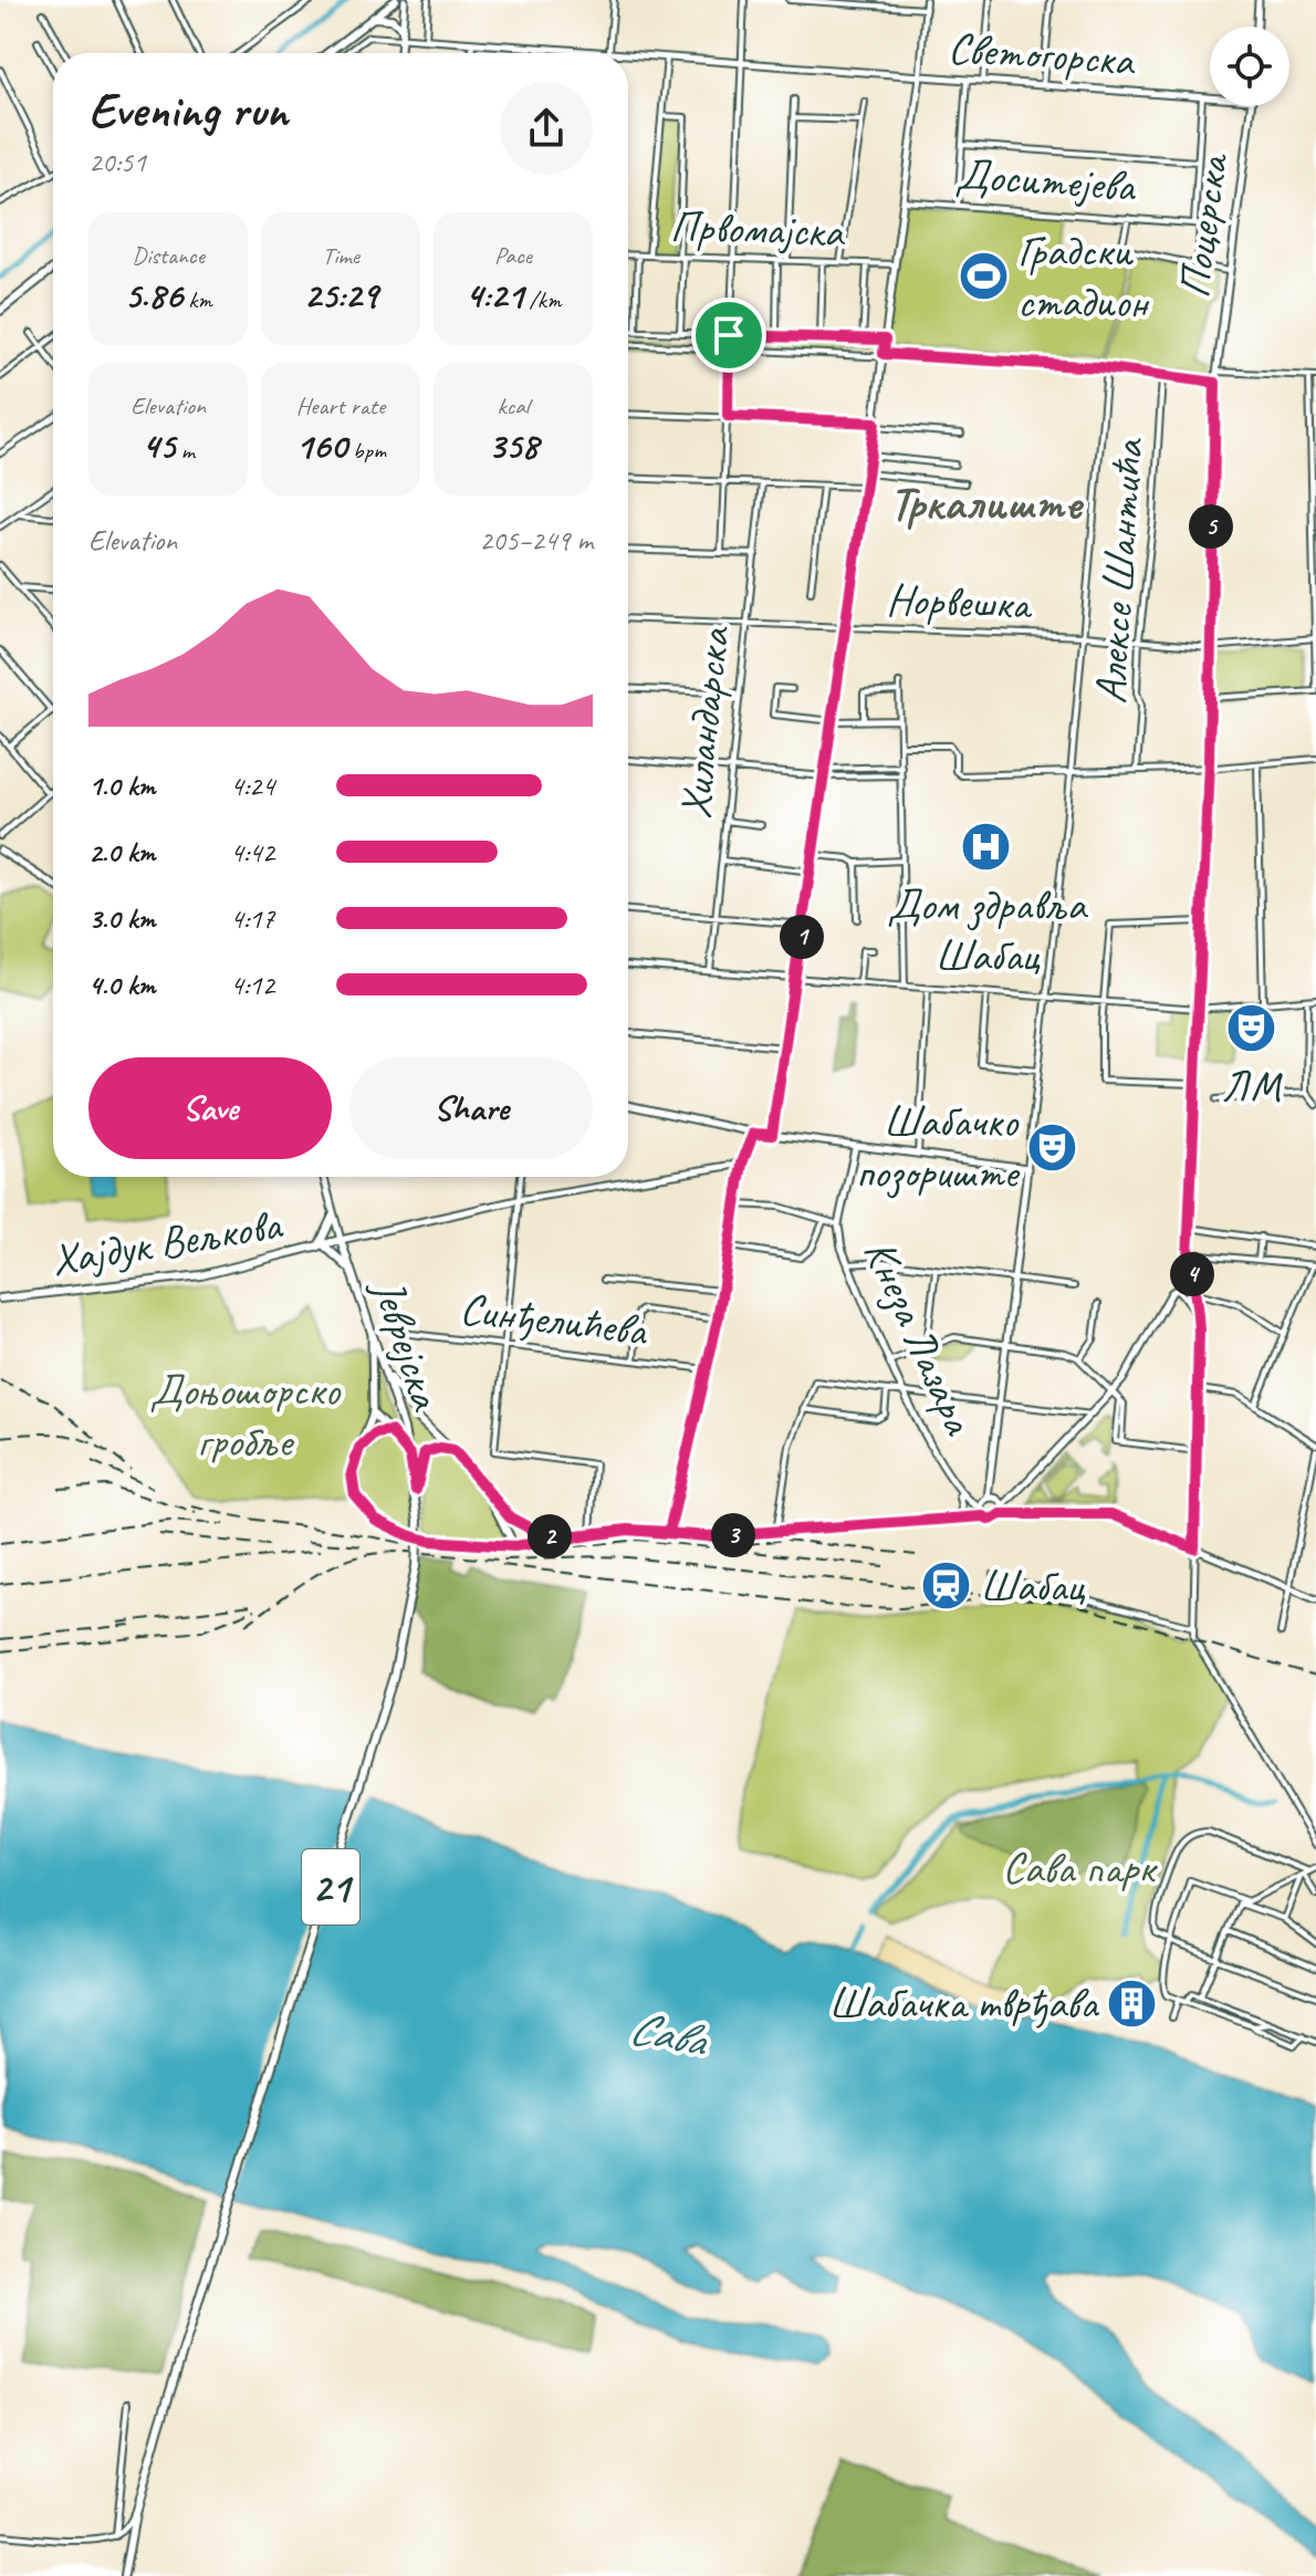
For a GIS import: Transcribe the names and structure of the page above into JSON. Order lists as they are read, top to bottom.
{
  "streets": {
    "main road": ["Хајдук Вељкова", "Јеврејска", "21"],
    "street": [
      "Светогорска",
      "Доситејева",
      "Поцерска",
      "Првомајска",
      "Алексе Шантића",
      "Норвешка",
      "Хиландарска",
      "Синђелићева",
      "Кнеза Лазара"
    ]
  },
  "crossings": [
    ["Доситејева", "Поцерска"],
    ["Поцерска", "Норвешка"],
    ["Алексе Шантића", "Норвешка"],
    ["Норвешка", "Хиландарска"],
    ["Хајдук Вељкова", "Јеврејска"],
    ["Јеврејска", "21"]
  ],
  "districts": ["Тркалиште"],
  "water": ["Сава"],
  "parks": ["Доњошорско гробље", "Сава парк"],
  "places": {
    "sports": ["Градски стадион"],
    "hospital": ["Дом здравља Шабац"],
    "theatre": ["ЛМ", "Шабачко позориште"],
    "station": ["Шабац"],
    "building": ["Шабачка тврђава"]
  },
  "page": {
    "heading": ["Evening run", "20:51"],
    "stats": [
      ["Distance", "5.86 km"],
      ["Time", "25:29"],
      ["Pace", "4:21 /km"],
      ["Elevation", "45 m"],
      ["Heart rate", "160 bpm"],
      ["kcal", "358"]
    ],
    "pins": [
      "5",
      "1",
      "4",
      "3",
      "2"
    ],
    "chart": ["Elevation", "205–249 m"],
    "list": [
      {
        "name": "1.0 km",
        "note": "4:24"
      },
      {
        "name": "2.0 km",
        "note": "4:42"
      },
      {
        "name": "3.0 km",
        "note": "4:17"
      },
      {
        "name": "4.0 km",
        "note": "4:12"
      }
    ],
    "buttons": ["Save", "Share"]
  }
}
